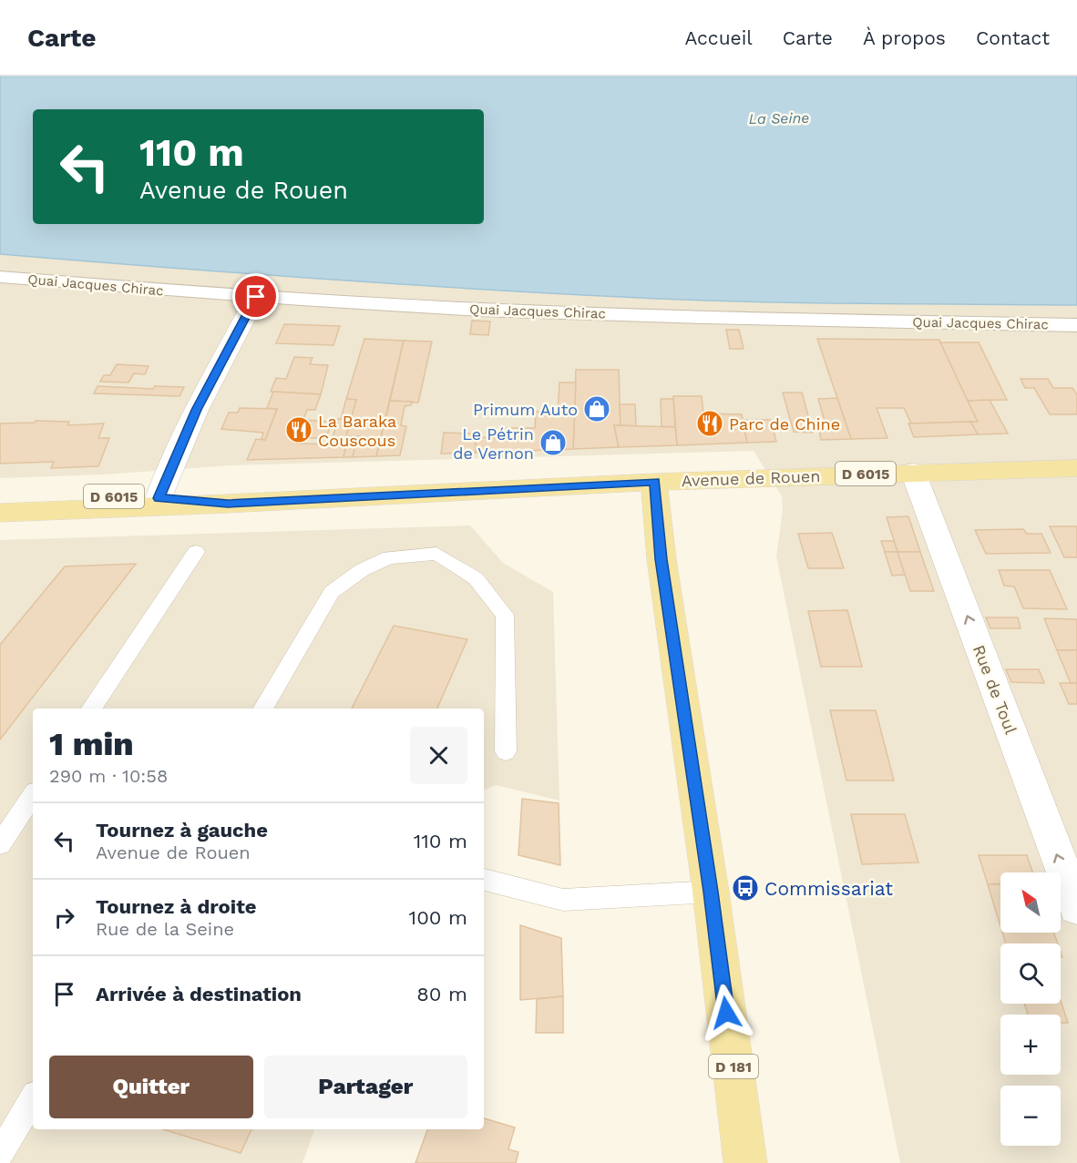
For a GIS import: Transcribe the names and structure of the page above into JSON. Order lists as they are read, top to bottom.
{
  "streets": {
    "main road": ["D 6015", "Avenue de Rouen", "D 181"],
    "street": ["Quai Jacques Chirac", "Rue de Toul"]
  },
  "crossings": [
    ["Avenue de Rouen", "Rue de Toul"],
    ["Avenue de Rouen", "D 181"]
  ],
  "one_way": ["Rue de Toul"],
  "water": ["La Seine"],
  "places": {
    "shop": ["Primum Auto", "Le Pétrin de Vernon"],
    "restaurant": ["Parc de Chine", "La Baraka Couscous"],
    "bus stop": ["Commissariat"]
  },
  "north": "top left",
  "page": {
    "header": "Carte",
    "nav": [
      "Accueil",
      "Carte",
      "À propos",
      "Contact"
    ],
    "turn": ["110 m", "Avenue de Rouen"],
    "heading": ["1 min", "290 m · 10:58"],
    "list": [
      {
        "name": "Tournez à gauche",
        "note": "Avenue de Rouen",
        "value": "110 m"
      },
      {
        "name": "Tournez à droite",
        "note": "Rue de la Seine",
        "value": "100 m"
      },
      {
        "name": "Arrivée à destination",
        "value": "80 m"
      }
    ],
    "map_buttons": ["+", "−"],
    "buttons": ["Quitter", "Partager"]
  }
}
